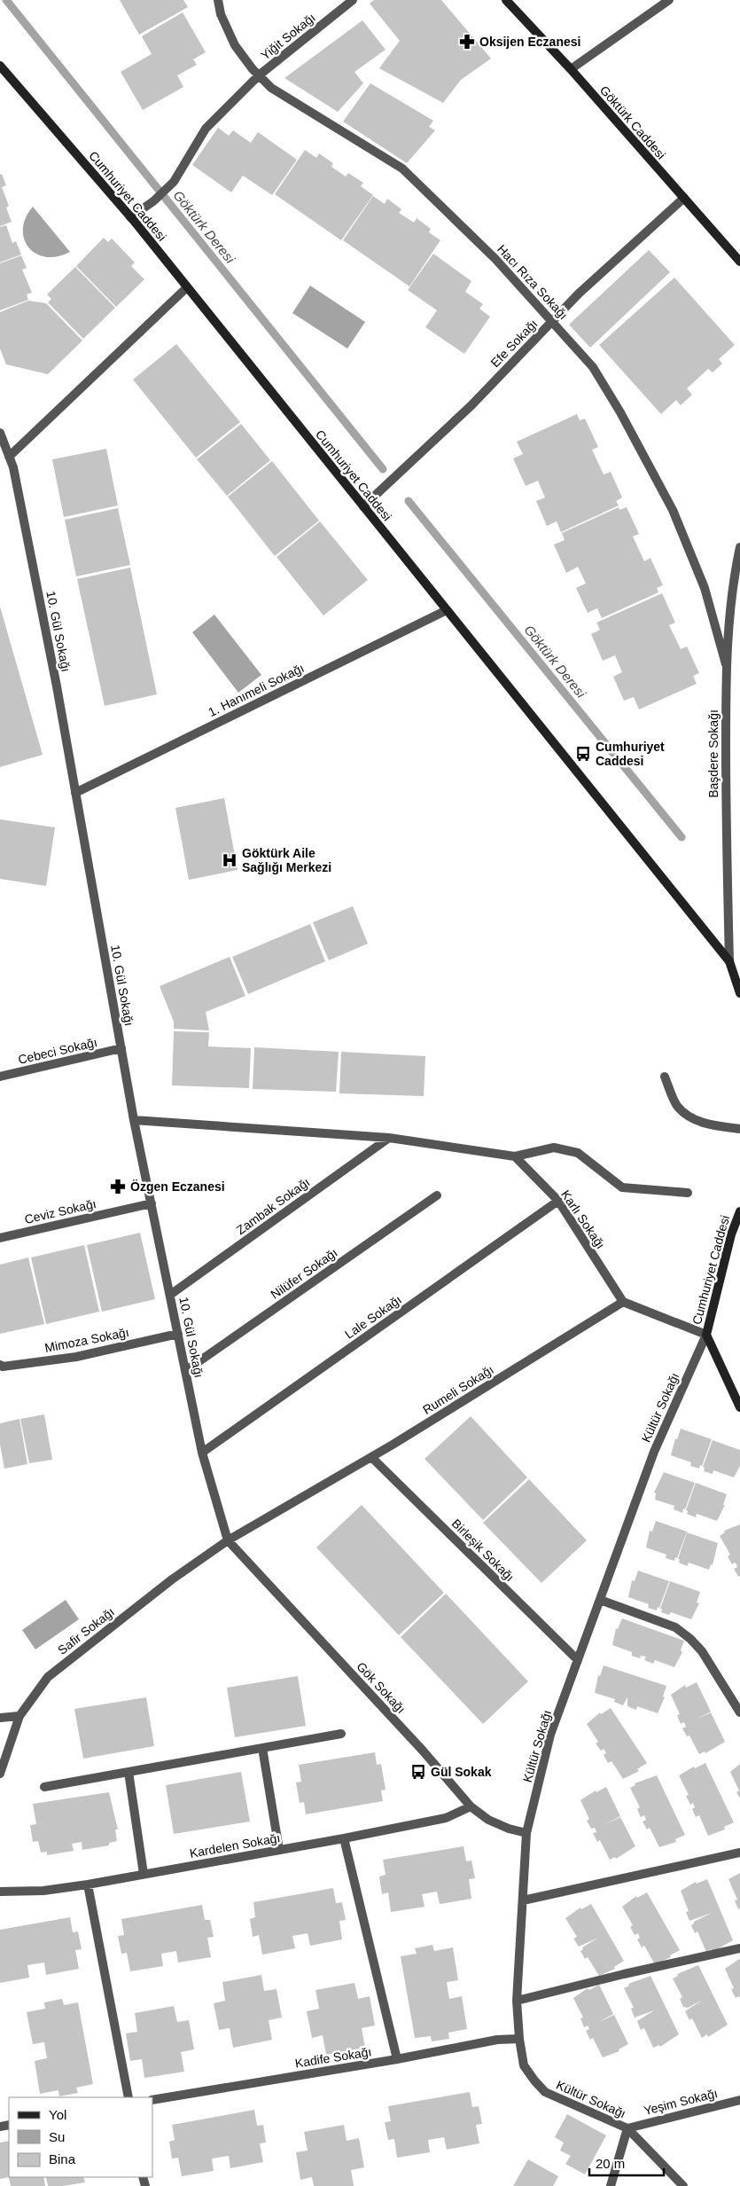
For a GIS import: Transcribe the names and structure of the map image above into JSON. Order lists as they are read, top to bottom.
{
  "streets": {
    "main road": ["Göktürk Caddesi", "Cumhuriyet Caddesi"],
    "street": [
      "Yiğit Sokağı",
      "Hacı Rıza Sokağı",
      "Efe Sokağı",
      "10. Gül Sokağı",
      "1. Hanımeli Sokağı",
      "Başdere Sokağı",
      "Cebeci Sokağı",
      "Zambak Sokağı",
      "Ceviz Sokağı",
      "Karlı Sokağı",
      "Nilüfer Sokağı",
      "Lale Sokağı",
      "Mimoza Sokağı",
      "Rumeli Sokağı",
      "Kültür Sokağı",
      "Birleşik Sokağı",
      "Safir Sokağı",
      "Gök Sokağı",
      "Kardelen Sokağı",
      "Kadife Sokağı",
      "Yeşim Sokağı"
    ]
  },
  "crossings": [
    ["Yiğit Sokağı", "Cumhuriyet Caddesi"],
    ["Yiğit Sokağı", "Hacı Rıza Sokağı"],
    ["Göktürk Caddesi", "Efe Sokağı"],
    ["Cumhuriyet Caddesi", "Efe Sokağı"],
    ["Cumhuriyet Caddesi", "1. Hanımeli Sokağı"],
    ["Cumhuriyet Caddesi", "Başdere Sokağı"],
    ["Cumhuriyet Caddesi", "Kültür Sokağı"],
    ["Hacı Rıza Sokağı", "Efe Sokağı"],
    ["Hacı Rıza Sokağı", "Başdere Sokağı"],
    ["10. Gül Sokağı", "1. Hanımeli Sokağı"],
    ["10. Gül Sokağı", "Cebeci Sokağı"],
    ["10. Gül Sokağı", "Zambak Sokağı"],
    ["10. Gül Sokağı", "Ceviz Sokağı"],
    ["10. Gül Sokağı", "Nilüfer Sokağı"],
    ["10. Gül Sokağı", "Lale Sokağı"],
    ["10. Gül Sokağı", "Mimoza Sokağı"],
    ["10. Gül Sokağı", "Rumeli Sokağı"],
    ["10. Gül Sokağı", "Safir Sokağı"],
    ["10. Gül Sokağı", "Gök Sokağı"],
    ["Karlı Sokağı", "Lale Sokağı"],
    ["Karlı Sokağı", "Rumeli Sokağı"],
    ["Rumeli Sokağı", "Birleşik Sokağı"],
    ["Rumeli Sokağı", "Safir Sokağı"],
    ["Rumeli Sokağı", "Gök Sokağı"],
    ["Kültür Sokağı", "Birleşik Sokağı"],
    ["Kültür Sokağı", "Gök Sokağı"],
    ["Kültür Sokağı", "Kadife Sokağı"],
    ["Kültür Sokağı", "Yeşim Sokağı"],
    ["Safir Sokağı", "Gök Sokağı"],
    ["Gök Sokağı", "Kardelen Sokağı"]
  ],
  "water": ["Göktürk Deresi"],
  "places": {
    "pharmacy": ["Oksijen Eczanesi", "Özgen Eczanesi"],
    "bus stop": ["Cumhuriyet Caddesi", "Gül Sokak"],
    "hospital": ["Göktürk Aile Sağlığı Merkezi"]
  },
  "legend": ["Yol", "Su", "Bina"],
  "scale_bar": "20 m"
}
